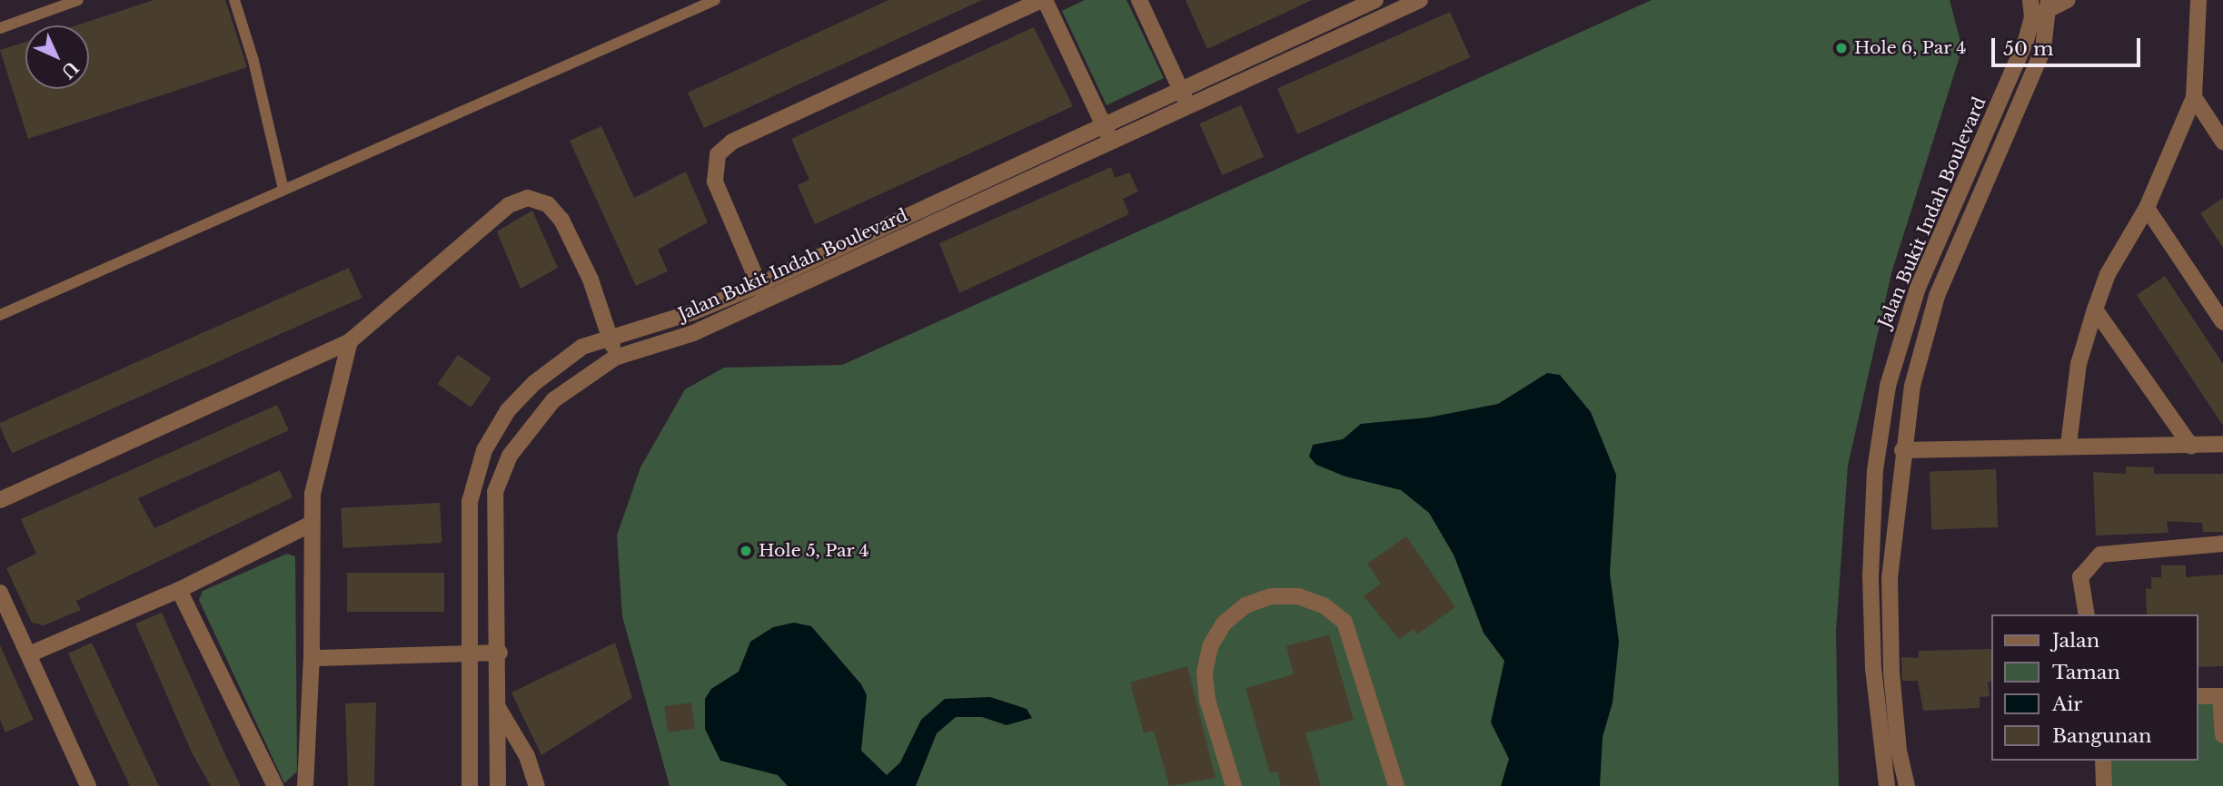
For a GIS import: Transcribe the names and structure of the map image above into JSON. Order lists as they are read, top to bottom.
{
  "streets": {
    "street": ["Jalan Bukit Indah Boulevard"]
  },
  "places": ["Hole 6, Par 4", "Hole 5, Par 4"],
  "legend": [
    "Jalan",
    "Taman",
    "Air",
    "Bangunan"
  ],
  "scale_bar": "50 m",
  "north": "bottom right"
}
